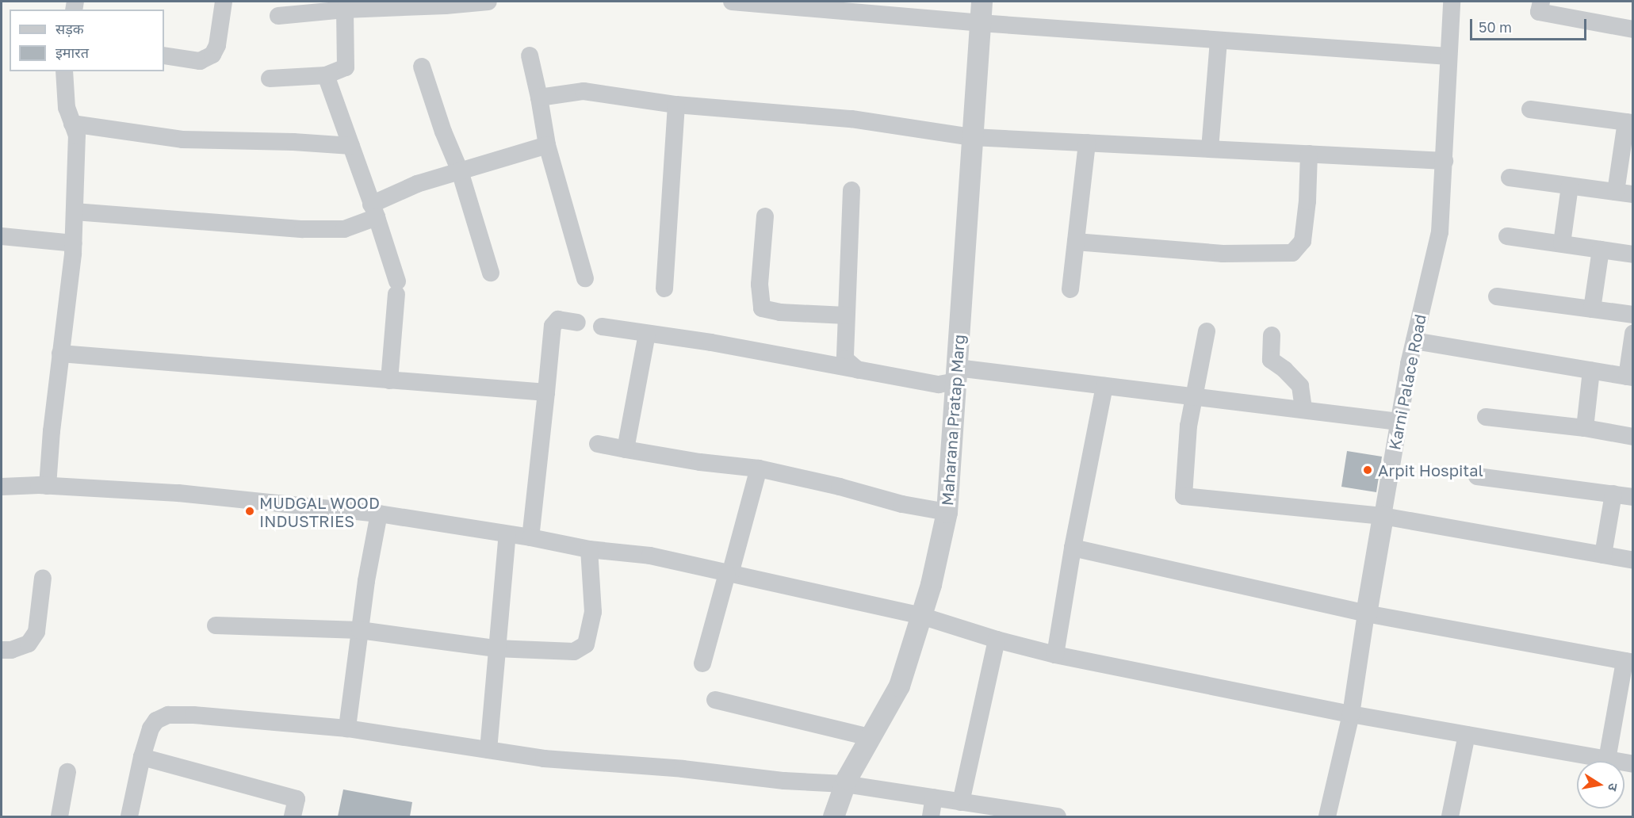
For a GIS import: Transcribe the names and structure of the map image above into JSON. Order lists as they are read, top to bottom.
{
  "streets": {
    "street": ["Karni Palace Road", "Maharana Pratap Marg"]
  },
  "places": ["Arpit Hospital", "MUDGAL WOOD INDUSTRIES"],
  "legend": ["सड़क", "इमारत"],
  "scale_bar": "50 m",
  "north": "right"
}
